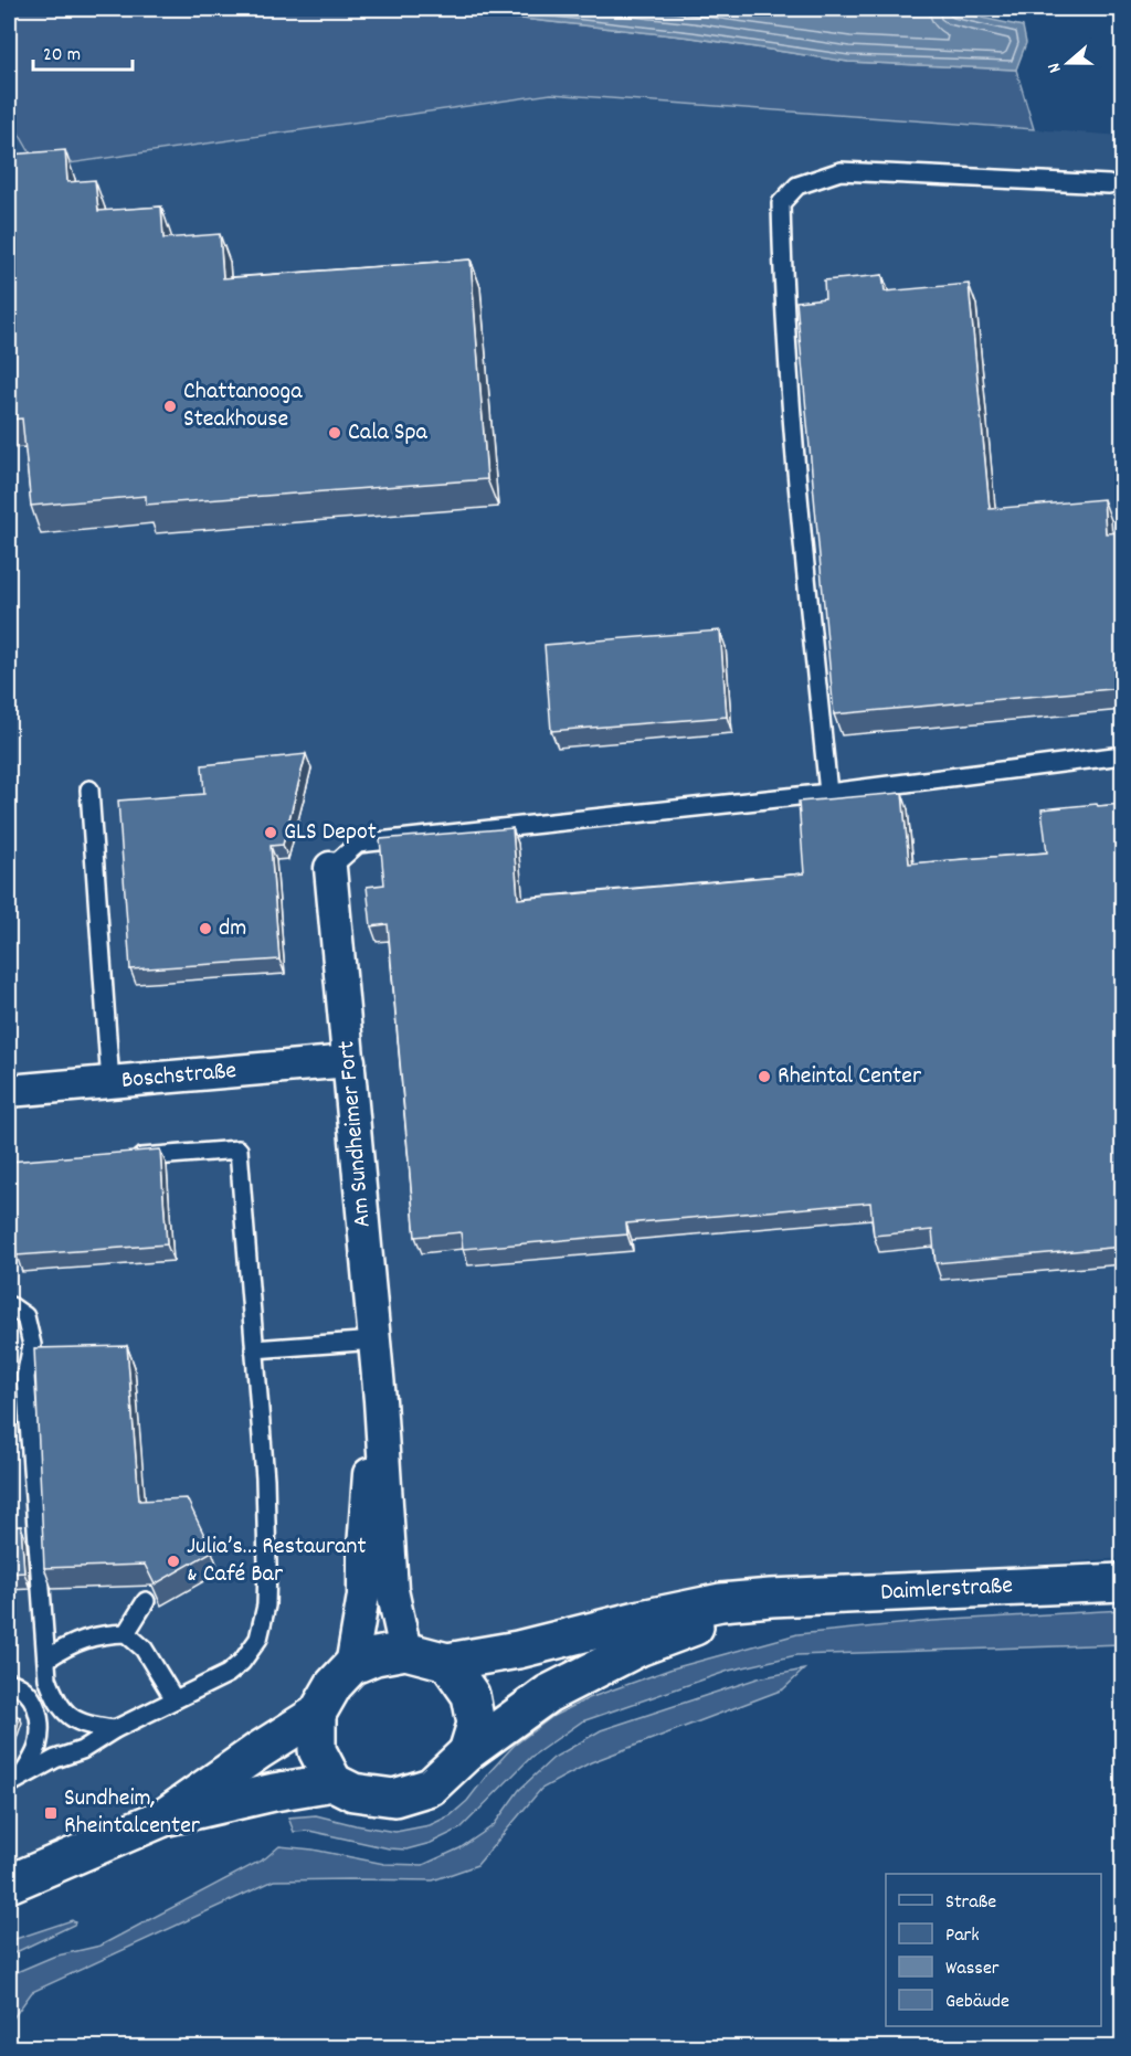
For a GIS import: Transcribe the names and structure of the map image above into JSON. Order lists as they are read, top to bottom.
{
  "streets": {
    "main road": ["Daimlerstraße"],
    "street": ["Boschstraße", "Am Sundheimer Fort"]
  },
  "crossings": [
    ["Boschstraße", "Am Sundheimer Fort"],
    ["Am Sundheimer Fort", "Daimlerstraße"]
  ],
  "places": {
    "other": [
      "Chattanooga Steakhouse",
      "Cala Spa",
      "GLS Depot",
      "dm",
      "Rheintal Center",
      "Julia’s… Restaurant & Café Bar"
    ],
    "transit": ["Sundheim, Rheintalcenter"]
  },
  "legend": [
    "Straße",
    "Park",
    "Wasser",
    "Gebäude"
  ],
  "scale_bar": "20 m",
  "north": "left"
}
